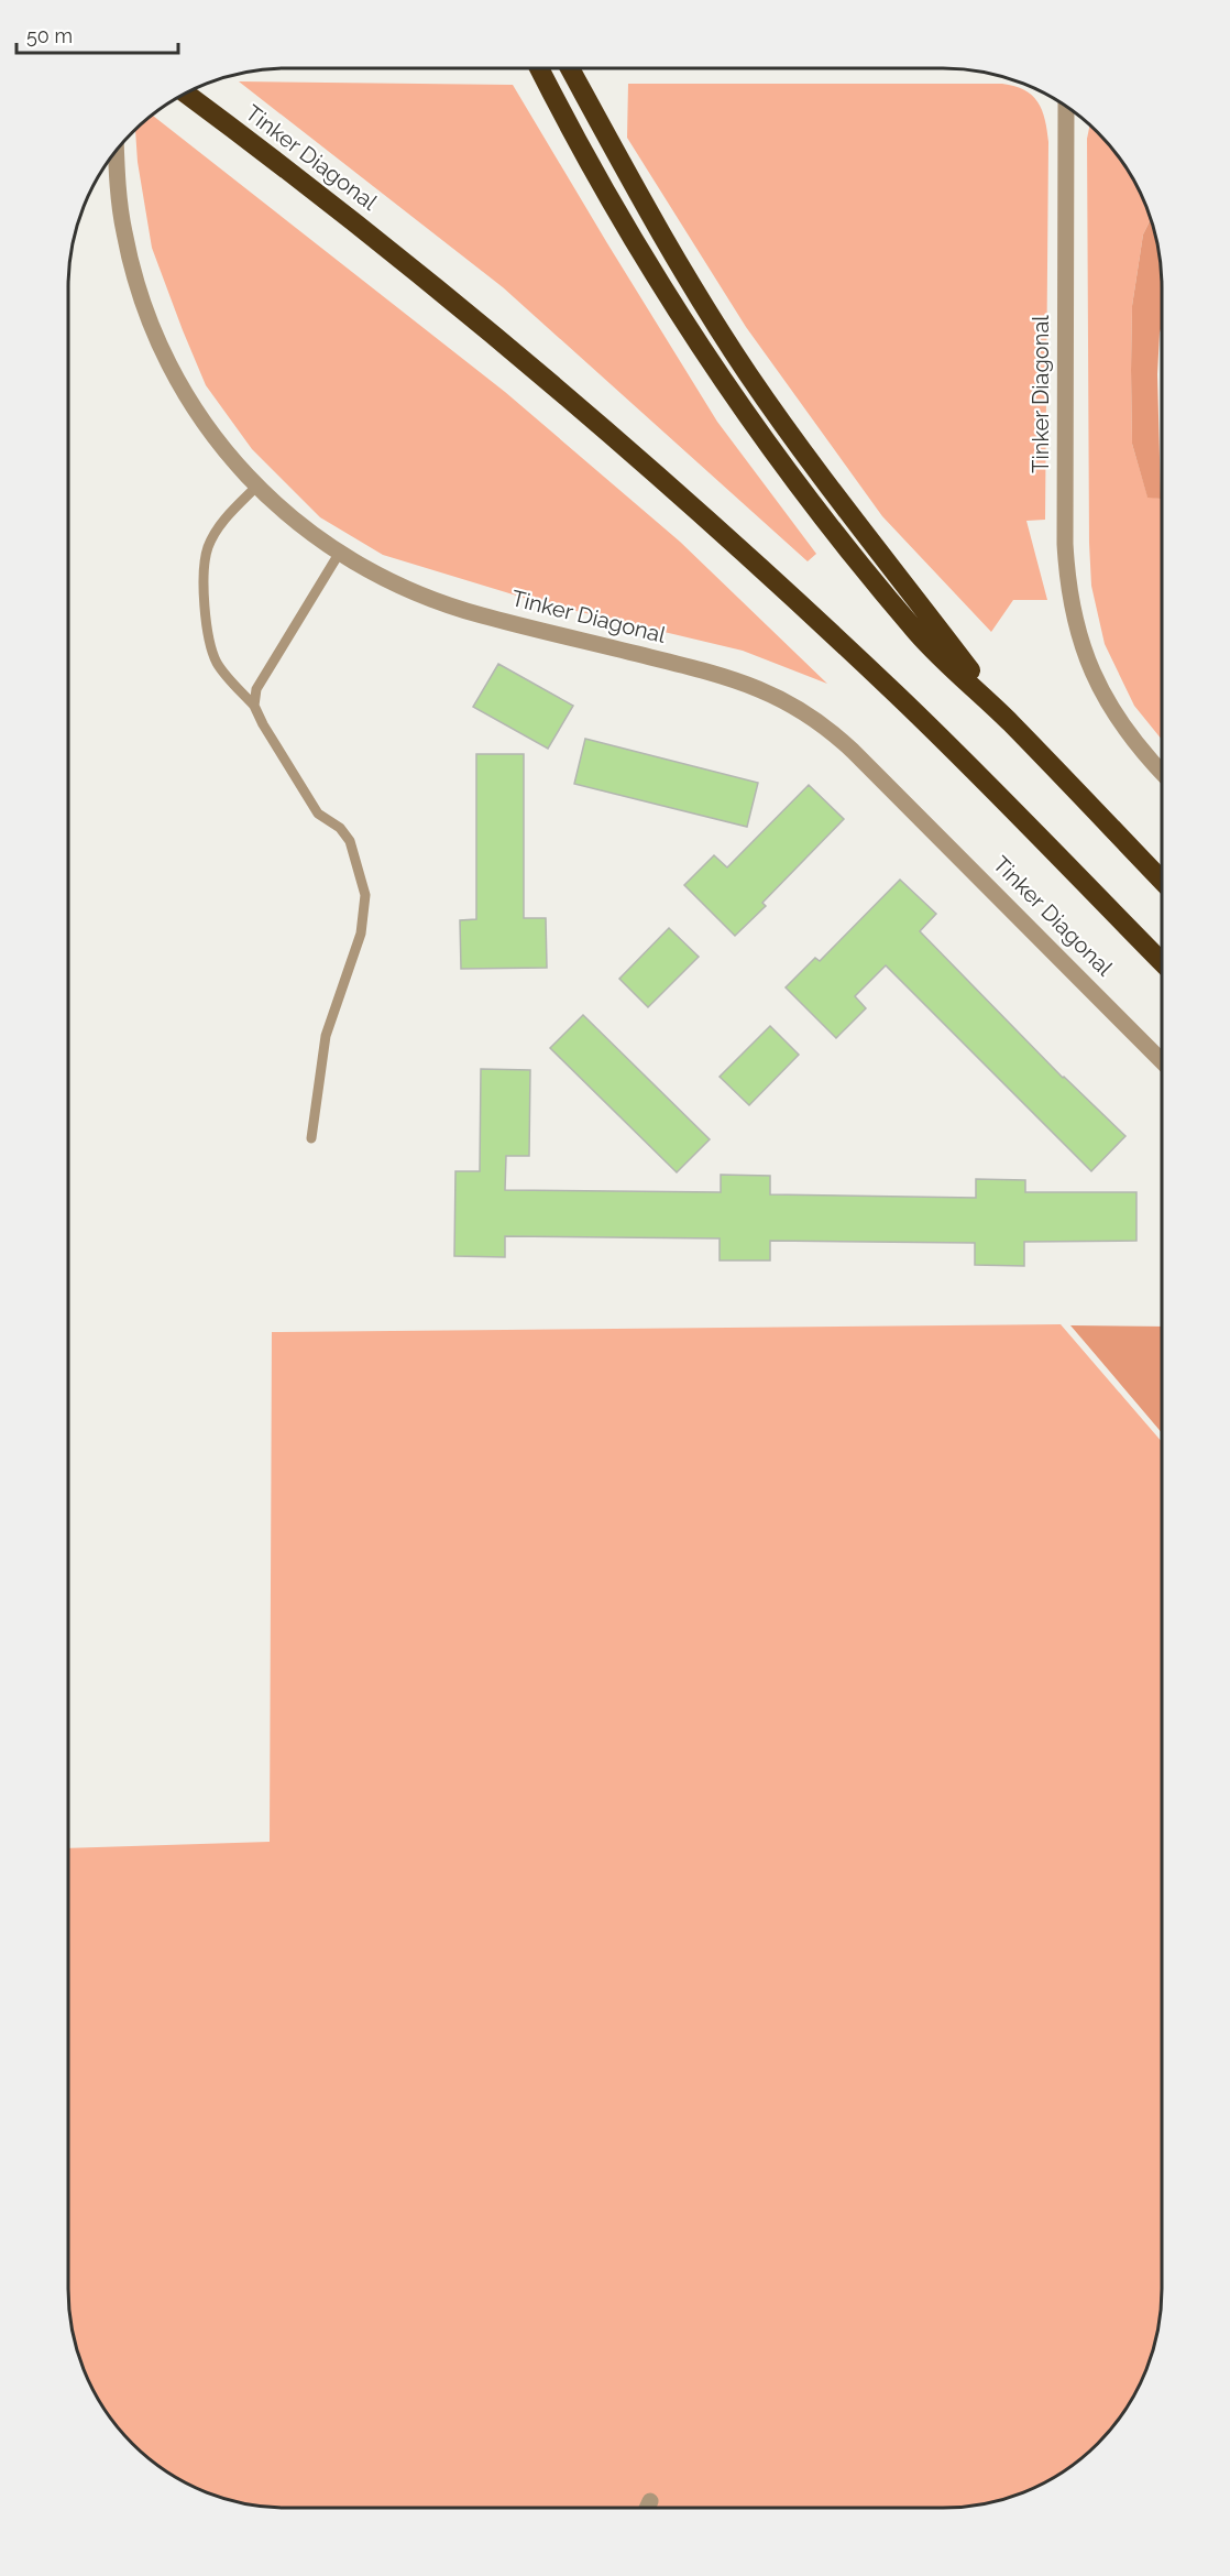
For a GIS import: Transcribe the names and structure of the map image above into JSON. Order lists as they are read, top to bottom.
{
  "streets": {
    "highway": ["Tinker Diagonal"]
  },
  "scale_bar": "50 m"
}
